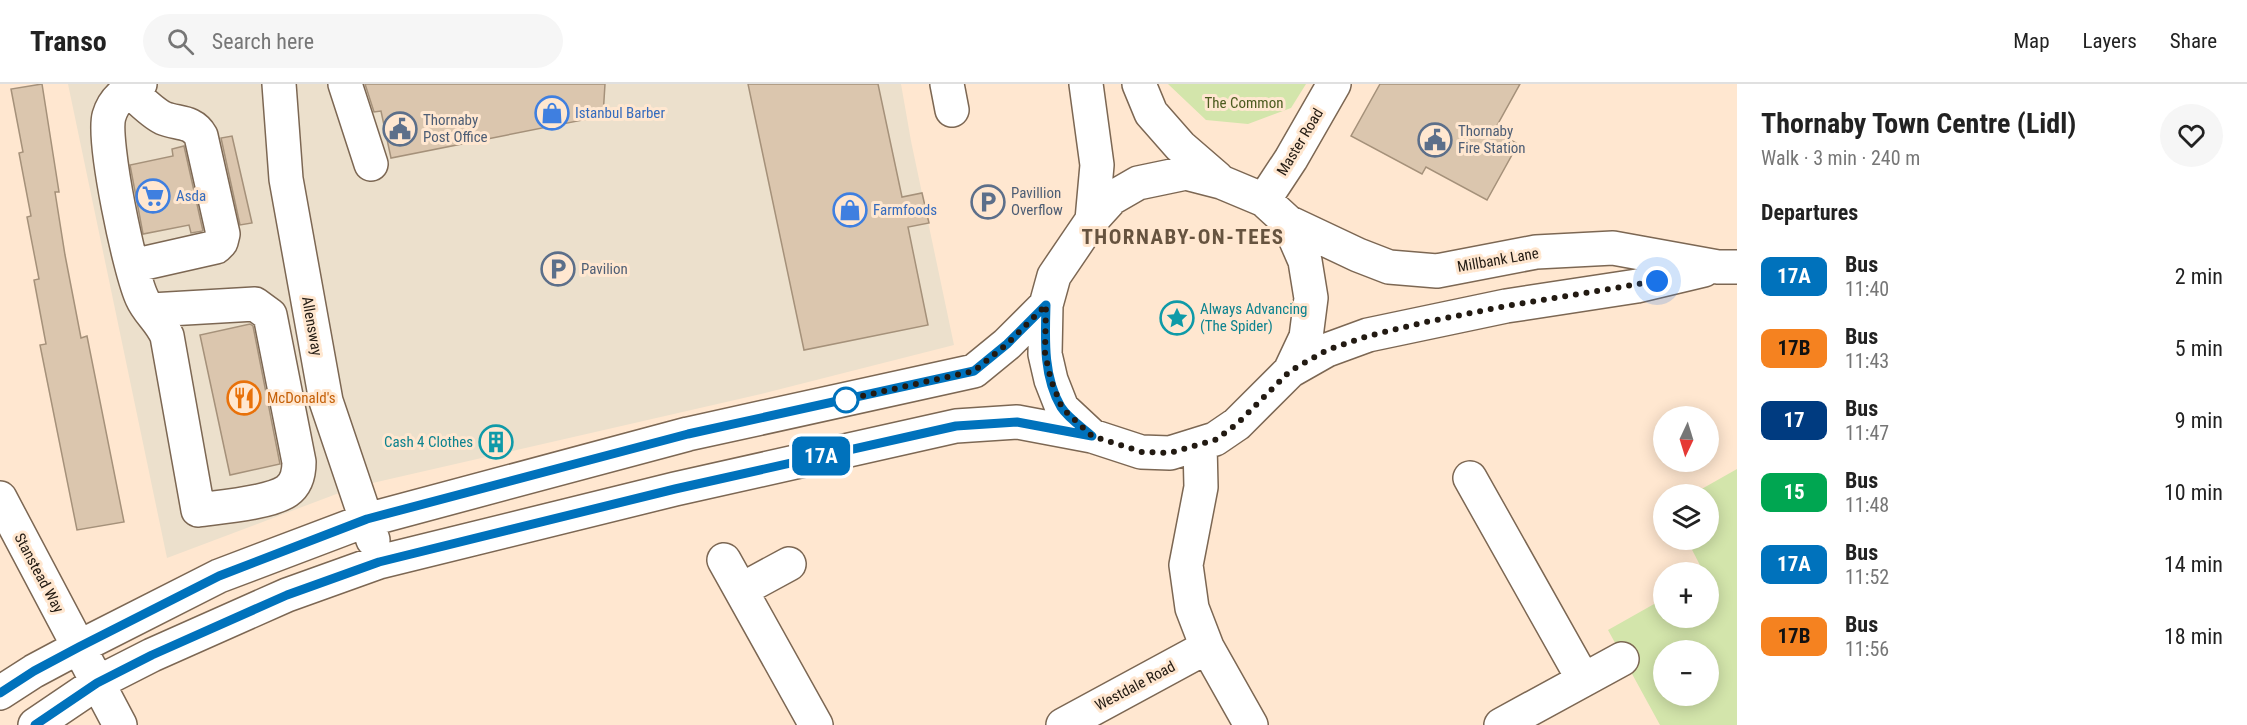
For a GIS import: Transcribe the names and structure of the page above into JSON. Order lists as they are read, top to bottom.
{
  "streets": {
    "street": [
      "Master Road",
      "Millbank Lane",
      "Allensway",
      "Stanstead Way",
      "Westdale Road"
    ]
  },
  "districts": ["THORNABY-ON-TEES"],
  "parks": ["The Common"],
  "places": {
    "shop": ["Istanbul Barber", "Farmfoods"],
    "public building": ["Thornaby Post Office", "Thornaby Fire Station"],
    "supermarket": ["Asda"],
    "parking": ["Pavillion Overflow", "Pavilion"],
    "place": ["Always Advancing (The Spider)"],
    "restaurant": ["McDonald's"],
    "building": ["Cash 4 Clothes"]
  },
  "lines": ["bus line 17A"],
  "north": "bottom",
  "page": {
    "header": "Transo",
    "search": "Search here",
    "nav": ["Map", "Layers", "Share"],
    "on_map": "17A",
    "heading": [
      ["Thornaby Town Centre (Lidl)", "Walk · 3 min · 240 m"],
      "Departures"
    ],
    "list": [
      {
        "mark": "17A",
        "name": "Bus",
        "note": "11:40",
        "value": "2 min"
      },
      {
        "mark": "17B",
        "name": "Bus",
        "note": "11:43",
        "value": "5 min"
      },
      {
        "mark": "17",
        "name": "Bus",
        "note": "11:47",
        "value": "9 min"
      },
      {
        "mark": "15",
        "name": "Bus",
        "note": "11:48",
        "value": "10 min"
      },
      {
        "mark": "17A",
        "name": "Bus",
        "note": "11:52",
        "value": "14 min"
      },
      {
        "mark": "17B",
        "name": "Bus",
        "note": "11:56",
        "value": "18 min"
      }
    ],
    "map_buttons": ["+", "−"]
  }
}
